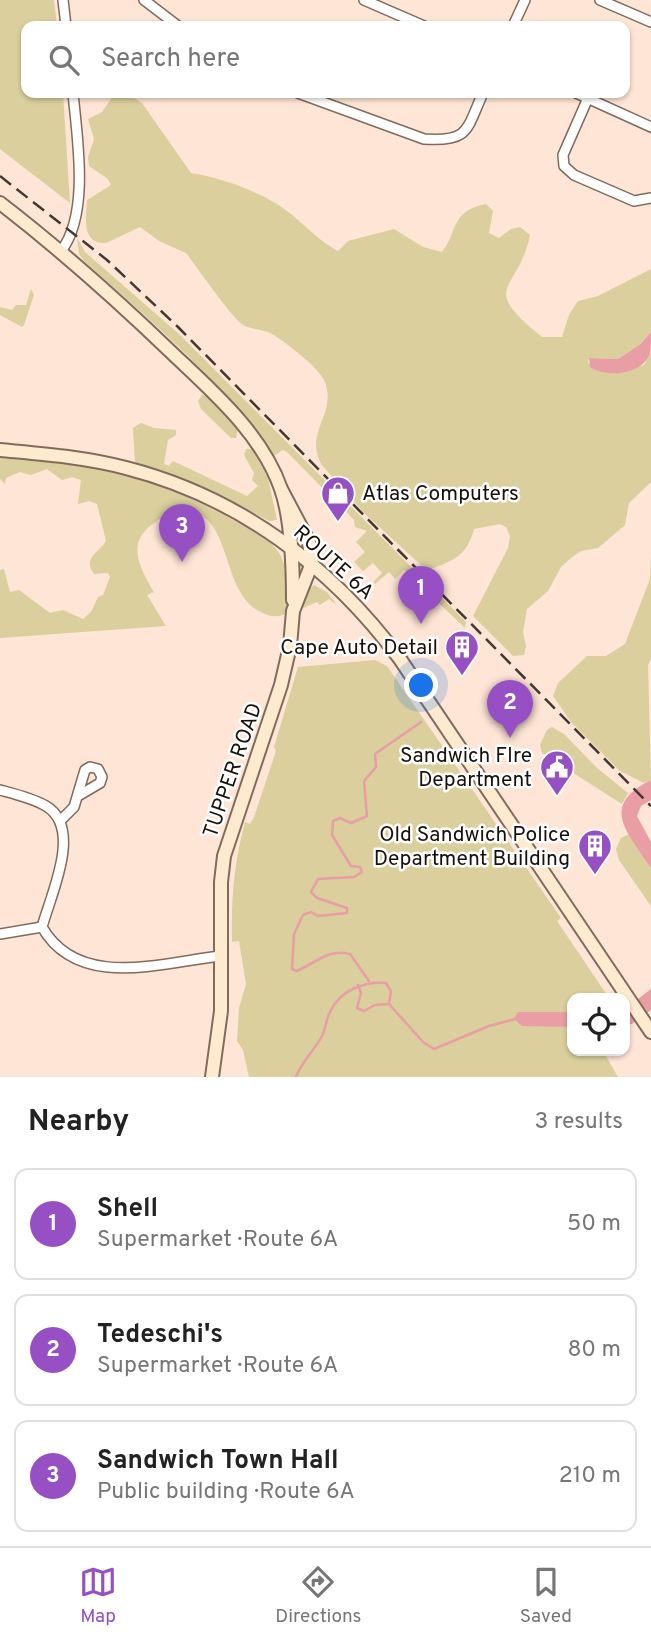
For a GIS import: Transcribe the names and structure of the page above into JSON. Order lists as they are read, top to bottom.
{
  "streets": {
    "main road": ["ROUTE 6A", "TUPPER ROAD"]
  },
  "crossings": [
    ["ROUTE 6A", "TUPPER ROAD"]
  ],
  "places": {
    "shop": ["Atlas Computers"],
    "building": ["Cape Auto Detail", "Old Sandwich Police Department Building"],
    "public building": ["Sandwich FIre Department"]
  },
  "page": {
    "search": "Search here",
    "pins": ["3", "1", "2"],
    "heading": ["Nearby", "3 results"],
    "list": [
      {
        "mark": "1",
        "name": "Shell",
        "note": "Supermarket · Route 6A",
        "value": "50 m"
      },
      {
        "mark": "2",
        "name": "Tedeschi's",
        "note": "Supermarket · Route 6A",
        "value": "80 m"
      },
      {
        "mark": "3",
        "name": "Sandwich Town Hall",
        "note": "Public building · Route 6A",
        "value": "210 m"
      }
    ],
    "nav": ["Map", "Directions", "Saved"]
  }
}
